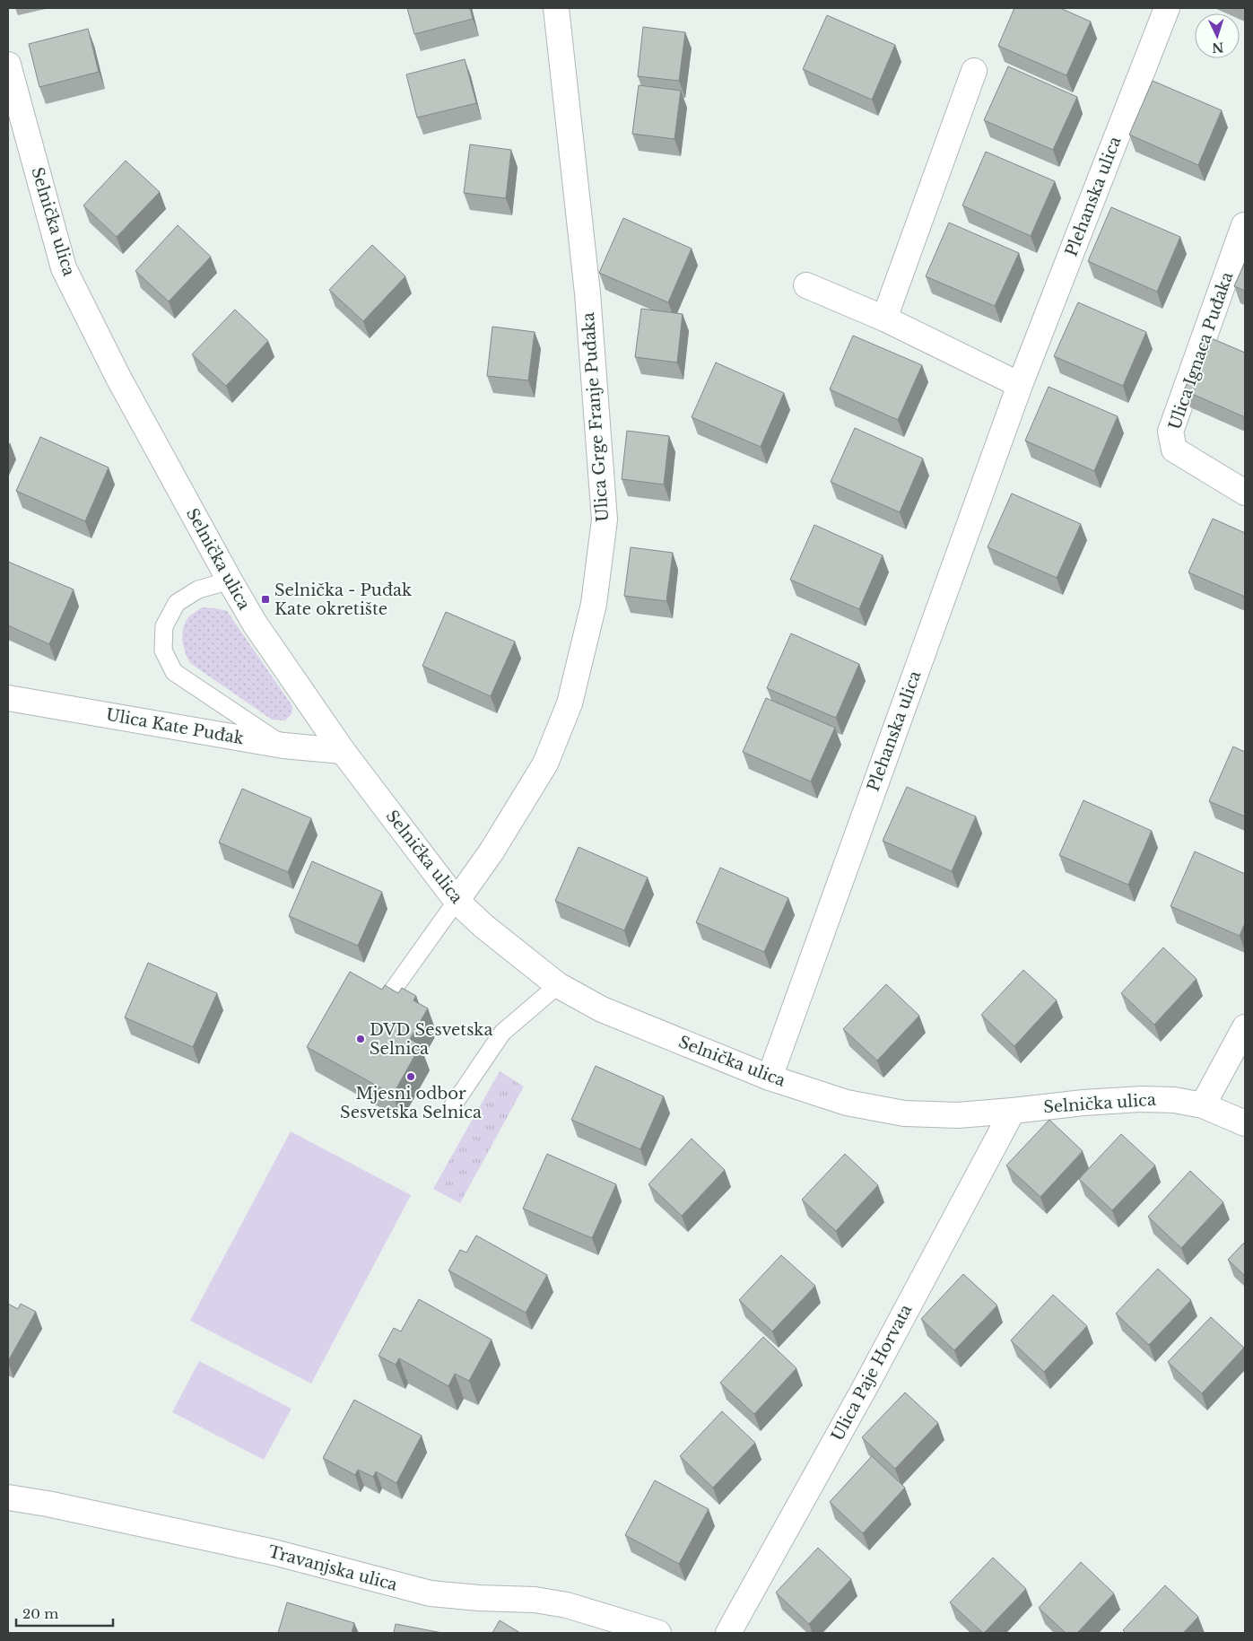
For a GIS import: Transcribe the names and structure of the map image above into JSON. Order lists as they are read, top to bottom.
{
  "streets": {
    "street": [
      "Plehanska ulica",
      "Selnička ulica",
      "Ulica Ignaca Puđaka",
      "Ulica Grge Franje Puđaka",
      "Ulica Kate Puđak",
      "Ulica Paje Horvata",
      "Travanjska ulica"
    ]
  },
  "crossings": [
    ["Plehanska ulica", "Selnička ulica"],
    ["Selnička ulica", "Ulica Grge Franje Puđaka"],
    ["Selnička ulica", "Ulica Kate Puđak"],
    ["Selnička ulica", "Ulica Paje Horvata"]
  ],
  "places": {
    "transit": ["Selnička - Puđak Kate okretište"],
    "other": ["DVD Sesvetska Selnica", "Mjesni odbor Sesvetska Selnica"]
  },
  "scale_bar": "20 m",
  "north": "bottom"
}
